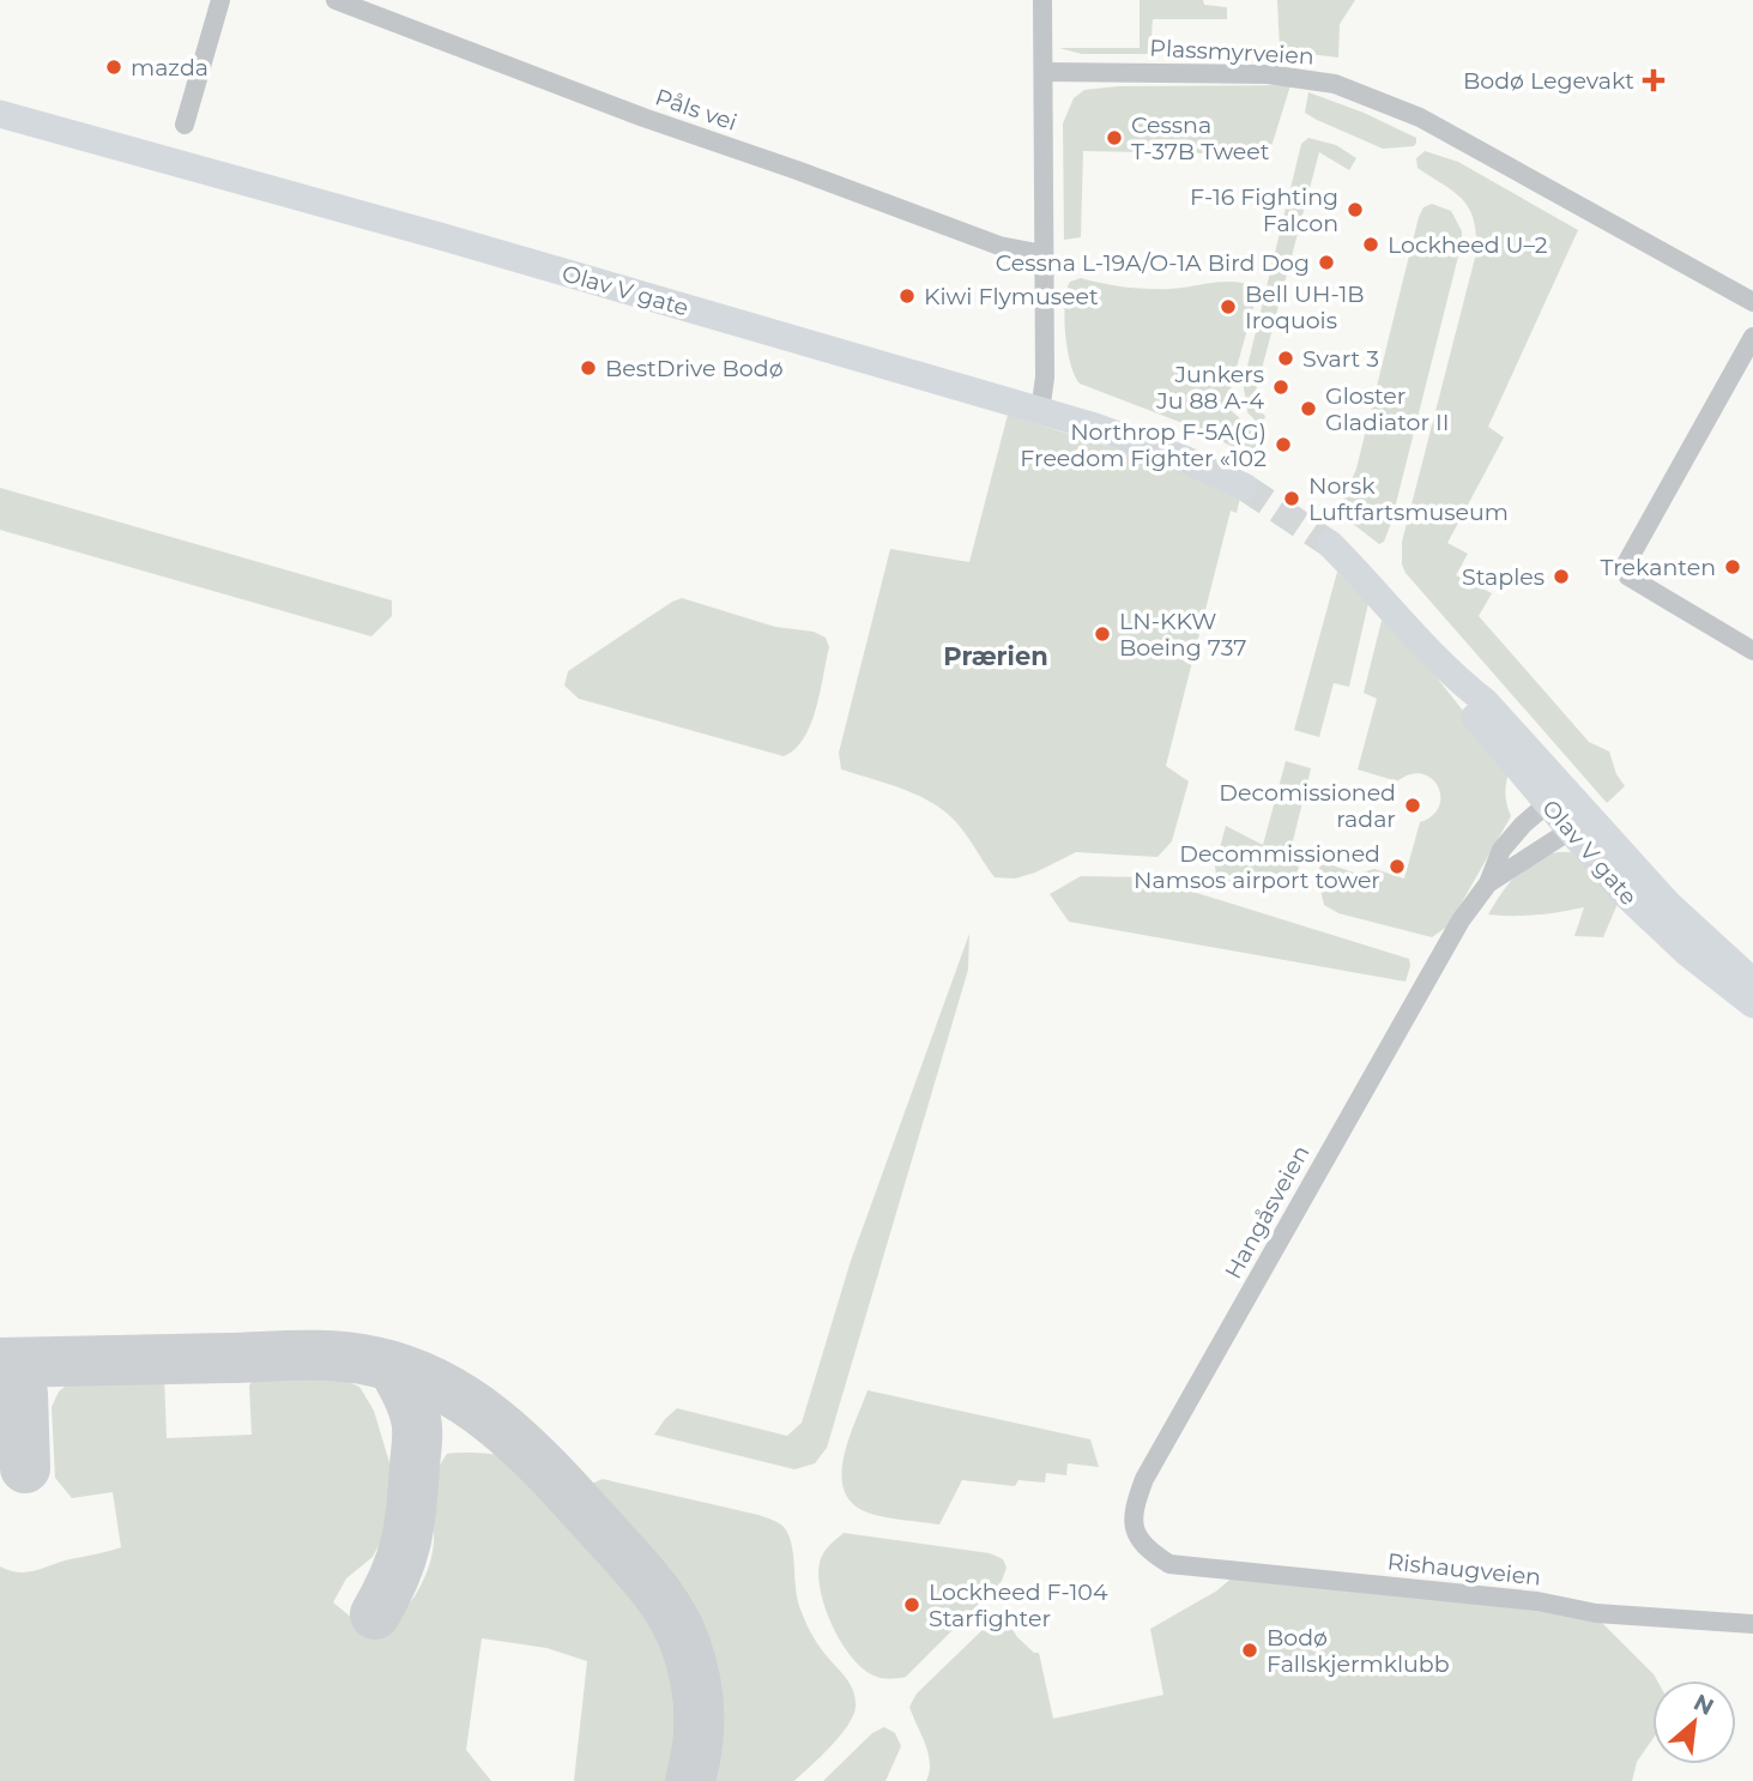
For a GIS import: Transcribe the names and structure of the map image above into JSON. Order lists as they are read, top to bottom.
{
  "streets": {
    "highway": ["Olav V gate"],
    "street": [
      "Plassmyrveien",
      "Påls vei",
      "Hangåsveien",
      "Rishaugveien"
    ]
  },
  "crossings": [
    ["Hangåsveien", "Rishaugveien"]
  ],
  "districts": ["Prærien"],
  "places": {
    "other": [
      "mazda",
      "Cessna T-37B Tweet",
      "F-16 Fighting Falcon",
      "Lockheed U–2",
      "Cessna L-19A/O-1A Bird Dog",
      "Kiwi Flymuseet",
      "Bell UH-1B Iroquois",
      "Svart 3",
      "BestDrive Bodø",
      "Junkers Ju 88 A-4",
      "Gloster Gladiator II",
      "Northrop F-5A(G) Freedom Fighter «102",
      "Norsk Luftfartsmuseum",
      "Trekanten",
      "Staples",
      "LN-KKW Boeing 737",
      "Decomissioned radar",
      "Decommissioned Namsos airport tower",
      "Lockheed F-104 Starfighter",
      "Bodø Fallskjermklubb"
    ],
    "health": ["Bodø Legevakt"]
  },
  "north": "top right"
}
